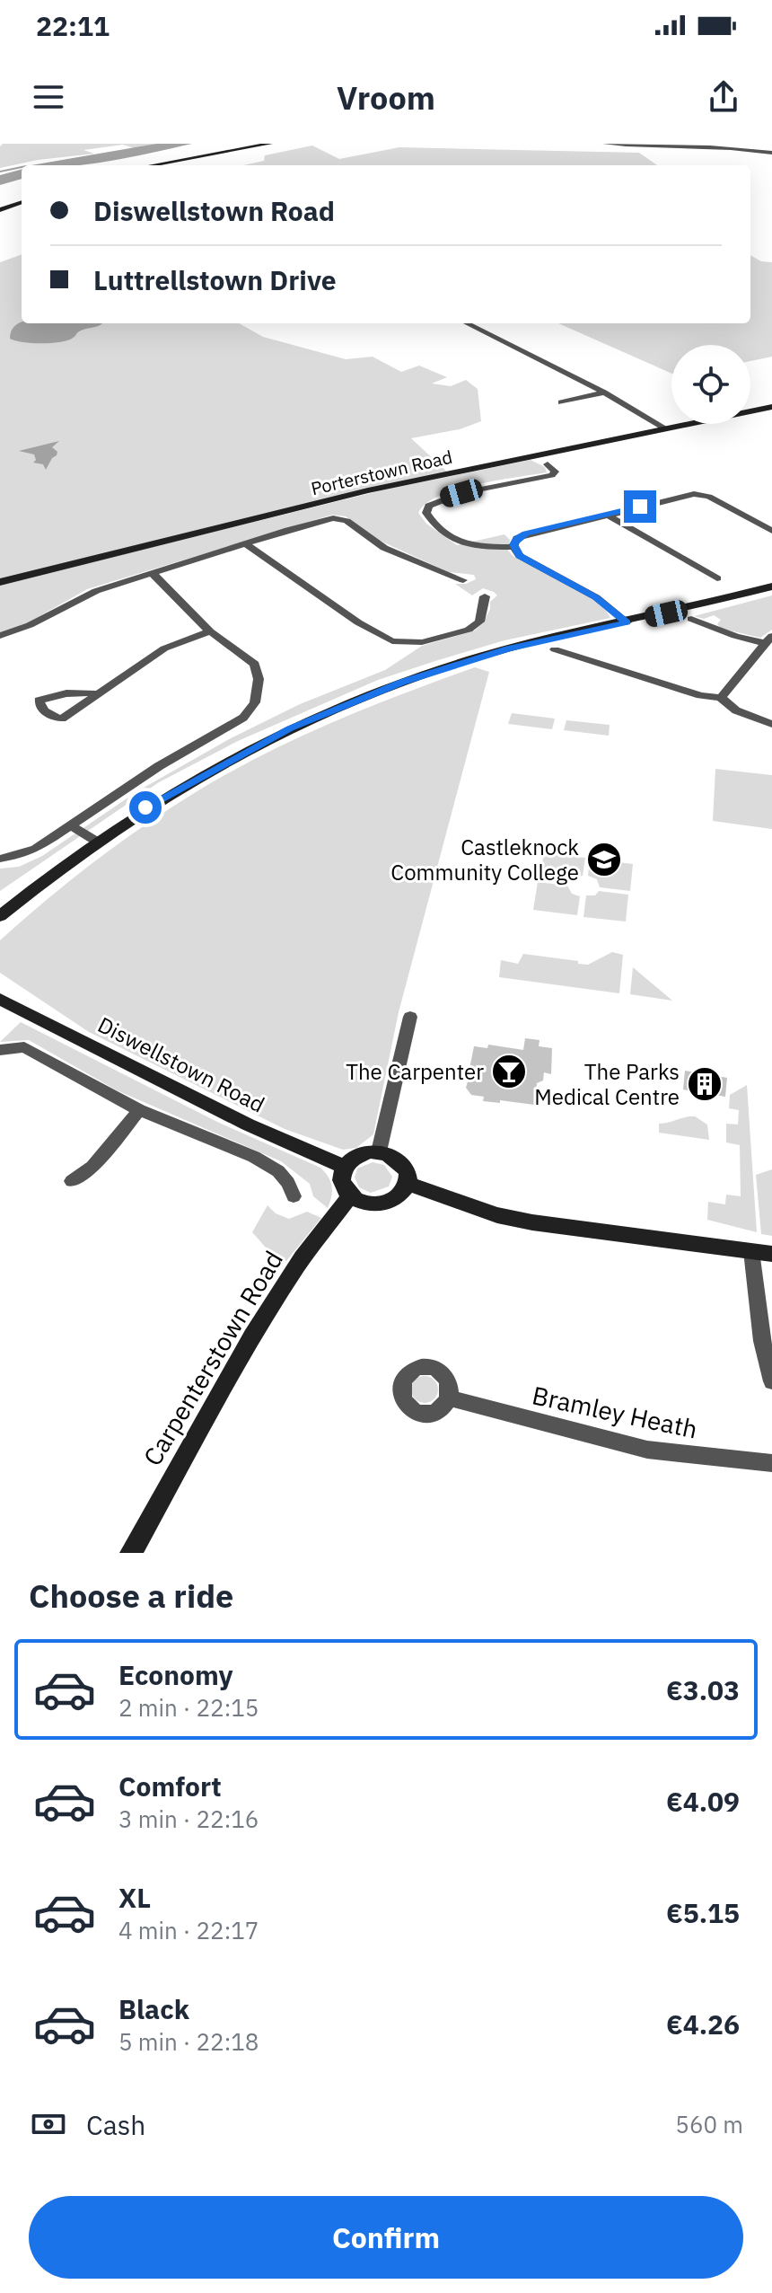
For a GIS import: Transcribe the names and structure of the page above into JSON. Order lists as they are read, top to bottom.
{
  "streets": {
    "street": [
      "Porterstown Road",
      "Diswellstown Road",
      "Carpenterstown Road",
      "Bramley Heath"
    ]
  },
  "crossings": [
    ["Diswellstown Road", "Carpenterstown Road"]
  ],
  "places": {
    "school or university": ["Castleknock Community College"],
    "bar": ["The Carpenter"],
    "building": ["The Parks Medical Centre"]
  },
  "page": {
    "status": "22:11",
    "header": "Vroom",
    "banner": ["Diswellstown Road", "Luttrellstown Drive"],
    "heading": "Choose a ride",
    "list": [
      {
        "name": "Economy",
        "note": "2 min · 22:15",
        "value": "€3.03"
      },
      {
        "name": "Comfort",
        "note": "3 min · 22:16",
        "value": "€4.09"
      },
      {
        "name": "XL",
        "note": "4 min · 22:17",
        "value": "€5.15"
      },
      {
        "name": "Black",
        "note": "5 min · 22:18",
        "value": "€4.26"
      }
    ],
    "pay": ["Cash", "560 m"],
    "buttons": "Confirm"
  }
}
